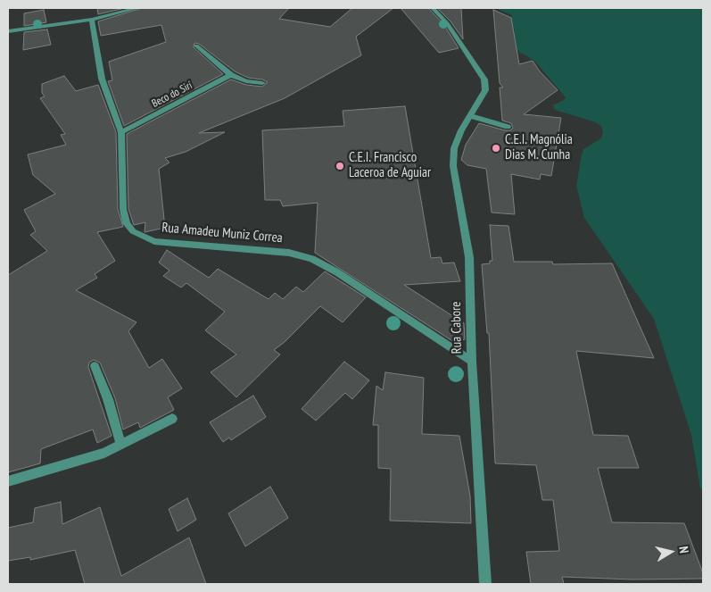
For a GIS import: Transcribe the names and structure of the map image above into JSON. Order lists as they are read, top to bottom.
{
  "streets": {
    "street": ["Beco do Sirí", "Rua Amadeu Muniz Correa", "Rua Cabore"]
  },
  "crossings": [
    ["Beco do Sirí", "Rua Amadeu Muniz Correa"],
    ["Rua Amadeu Muniz Correa", "Rua Cabore"]
  ],
  "places": ["C.E.I. Magnólia Dias M. Cunha", "C.E.I. Francisco Laceroa de Aguiar"],
  "north": "right"
}
